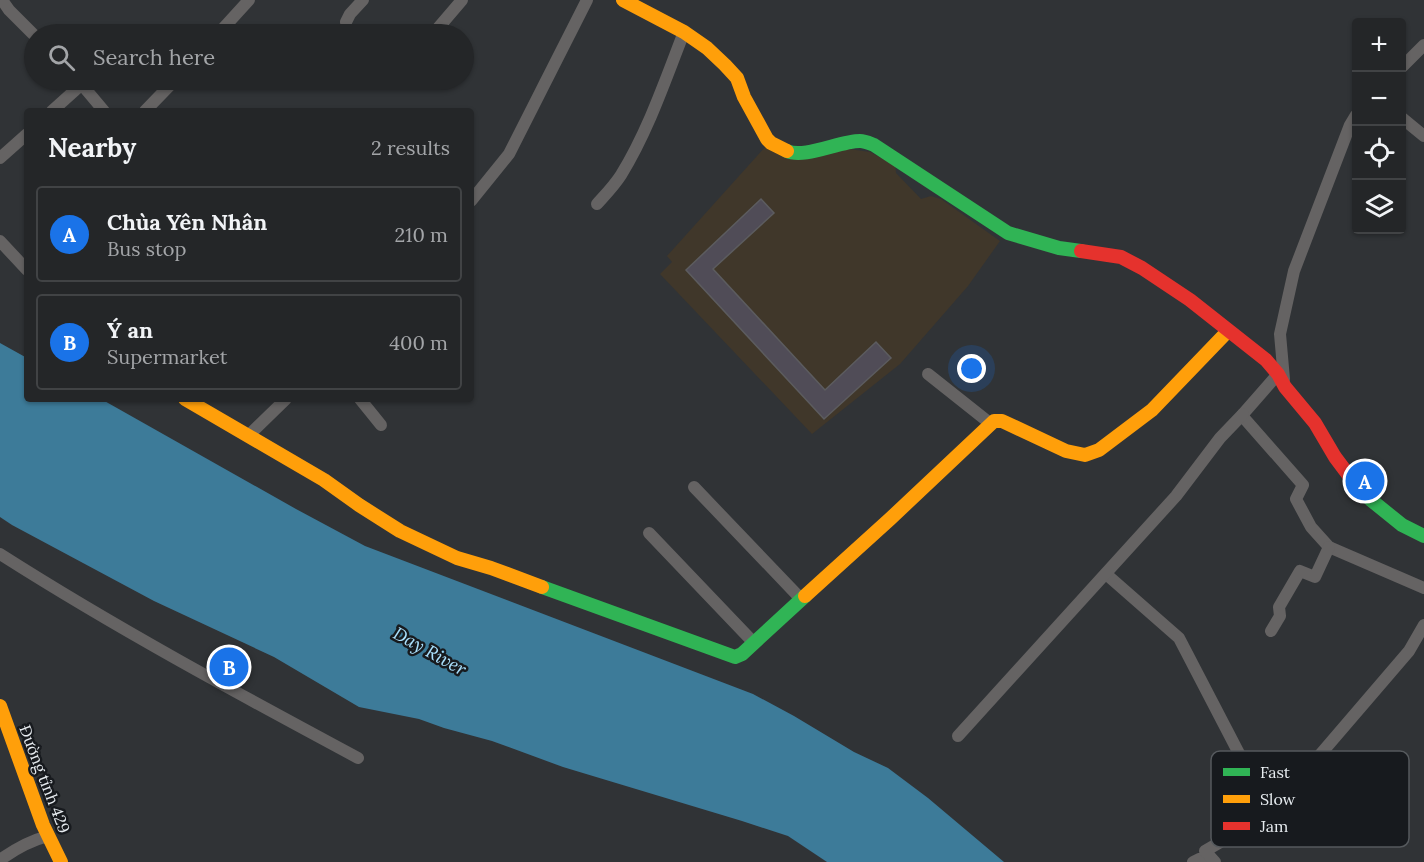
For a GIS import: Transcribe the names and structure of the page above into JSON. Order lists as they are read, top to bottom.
{
  "streets": {
    "street": ["Đường tỉnh 429"]
  },
  "water": ["Day River"],
  "legend": ["Fast", "Slow", "Jam"],
  "page": {
    "map_buttons": ["+", "−"],
    "search": "Search here",
    "heading": ["Nearby", "2 results"],
    "list": [
      {
        "mark": "A",
        "name": "Chùa Yên Nhân",
        "note": "Bus stop",
        "value": "210 m"
      },
      {
        "mark": "B",
        "name": "Ý an",
        "note": "Supermarket",
        "value": "400 m"
      }
    ],
    "pins": ["A", "B"]
  }
}
